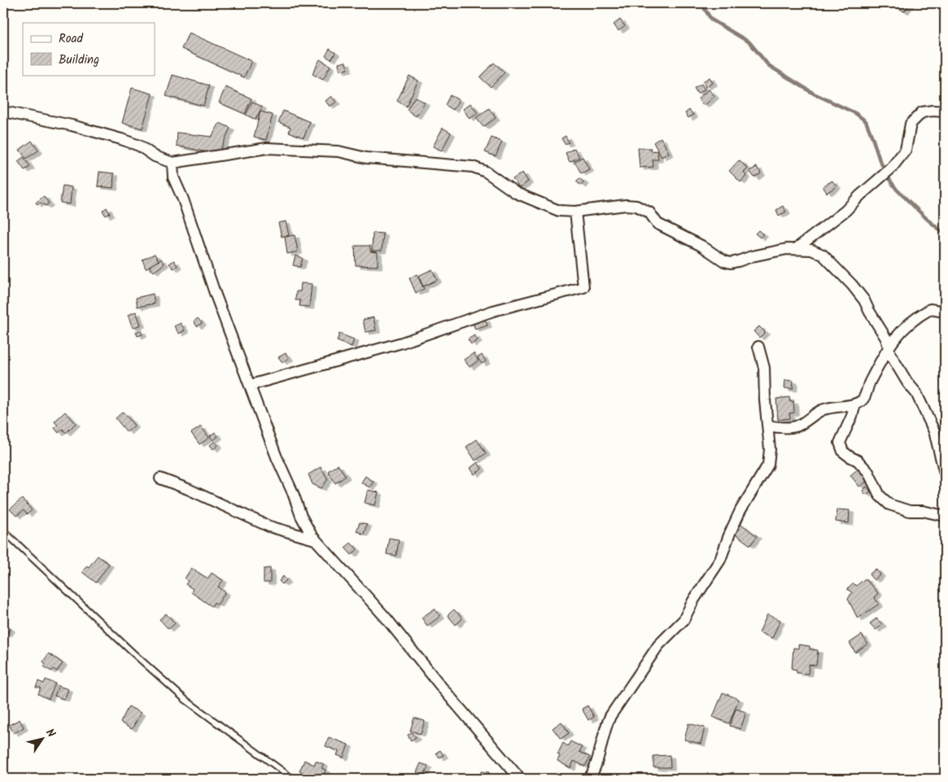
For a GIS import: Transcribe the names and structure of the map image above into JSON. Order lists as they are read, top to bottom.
{
  "legend": ["Road", "Building"],
  "north": "top right"
}
